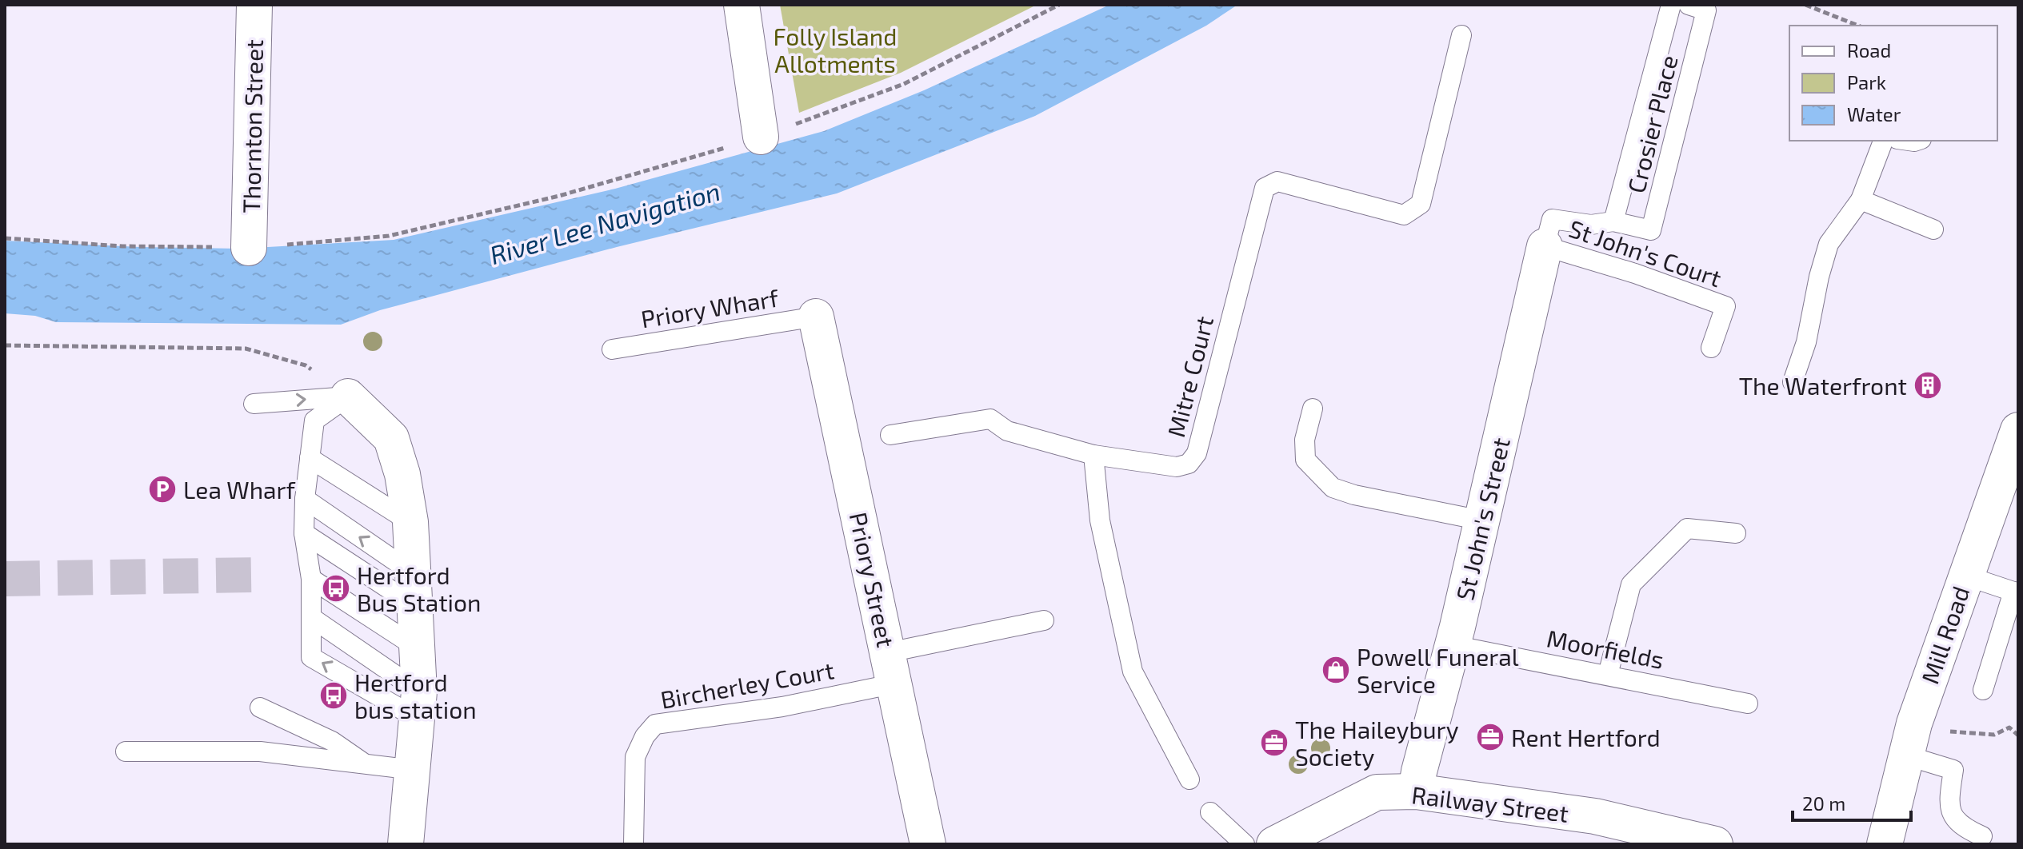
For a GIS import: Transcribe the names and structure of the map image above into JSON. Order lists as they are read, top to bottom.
{
  "streets": {
    "street": [
      "Thornton Street",
      "St John's Street",
      "Priory Street",
      "Mill Road",
      "Railway Street"
    ],
    "lane": [
      "Crosier Place",
      "St John's Court",
      "Priory Wharf",
      "Mitre Court",
      "Moorfields",
      "Bircherley Court"
    ]
  },
  "crossings": [
    ["Crosier Place", "St John's Court"],
    ["Crosier Place", "St John's Street"],
    ["St John's Court", "St John's Street"],
    ["Priory Wharf", "Priory Street"],
    ["St John's Street", "Moorfields"],
    ["St John's Street", "Railway Street"],
    ["Priory Street", "Bircherley Court"]
  ],
  "water": ["River Lee Navigation"],
  "parks": ["Folly Island Allotments"],
  "places": {
    "building": ["The Waterfront"],
    "parking": ["Lea Wharf"],
    "bus stop": ["Hertford Bus Station", "Hertford bus station"],
    "shop": ["Powell Funeral Service"],
    "office": ["Rent Hertford", "The Haileybury Society"]
  },
  "legend": ["Road", "Park", "Water"],
  "scale_bar": "20 m"
}
